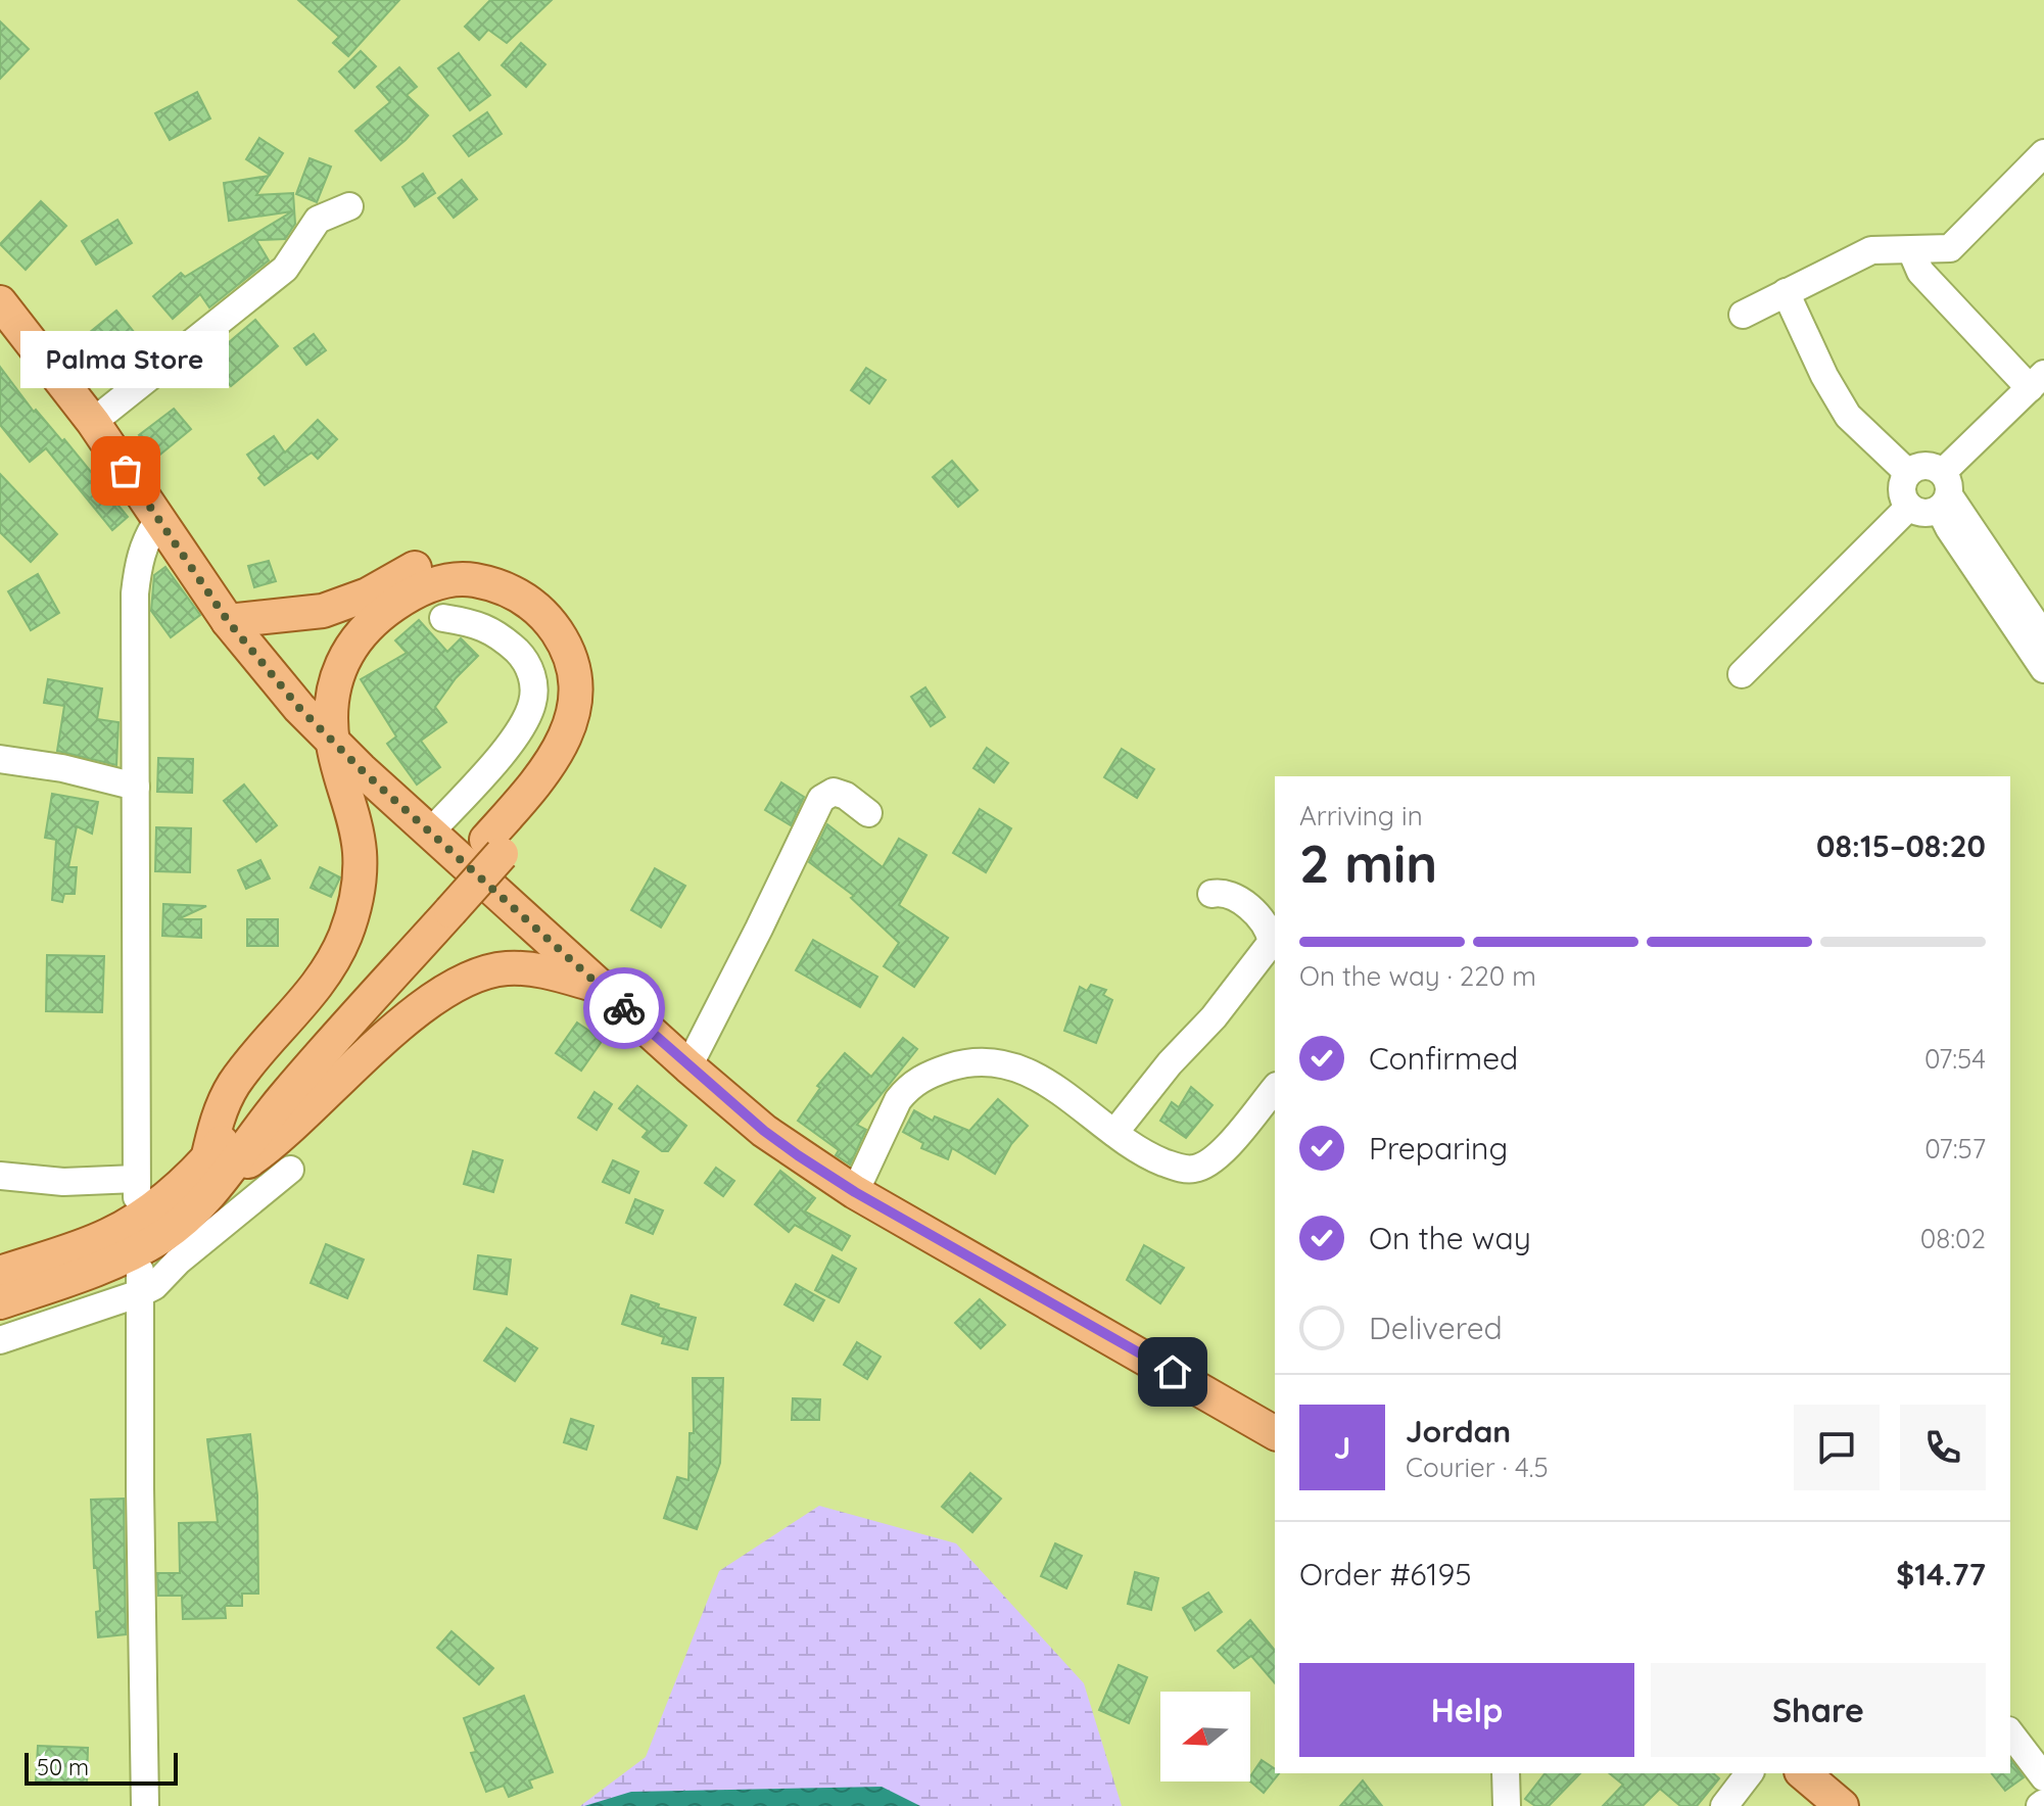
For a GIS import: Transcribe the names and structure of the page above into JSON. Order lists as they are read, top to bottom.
{
  "places": ["Palma Store"],
  "scale_bar": "50 m",
  "north": "left",
  "page": {
    "bubble": "Palma Store",
    "heading": ["2 min", "Arriving in", "08:15–08:20"],
    "panel": [
      "Jordan",
      "Courier · 4.5",
      "Order #6195",
      "$14.77"
    ],
    "bar": "On the way · 220 m",
    "list": [
      ["Confirmed", "07:54"],
      ["Preparing", "07:57"],
      ["On the way", "08:02"],
      "Delivered"
    ],
    "round": "J",
    "buttons": ["Help", "Share"],
    "scale": "50 m"
  }
}
